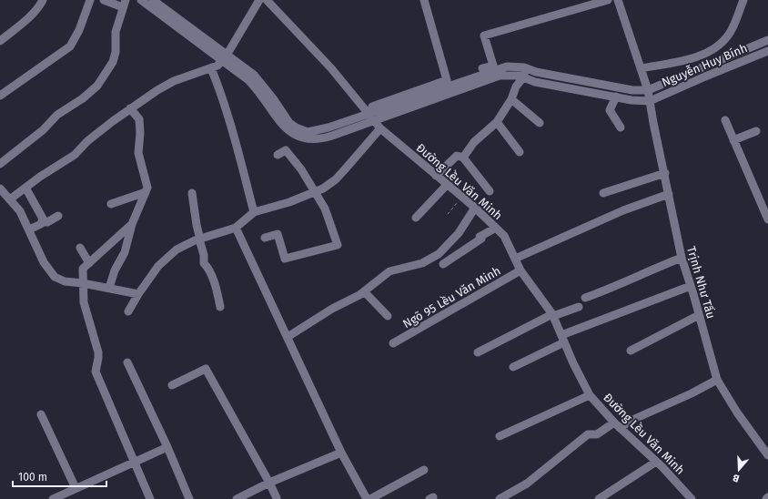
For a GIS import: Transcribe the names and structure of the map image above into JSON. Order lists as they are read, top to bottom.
{
  "streets": {
    "street": [
      "Nguyễn Huy Bính",
      "Đường Lều Văn Minh",
      "Trịnh Như Tấu",
      "Ngõ 95 Lều Văn Minh"
    ]
  },
  "crossings": [
    ["Nguyễn Huy Bính", "Trịnh Như Tấu"],
    ["Đường Lều Văn Minh", "Ngõ 95 Lều Văn Minh"]
  ],
  "scale_bar": "100 m",
  "north": "bottom"
}
